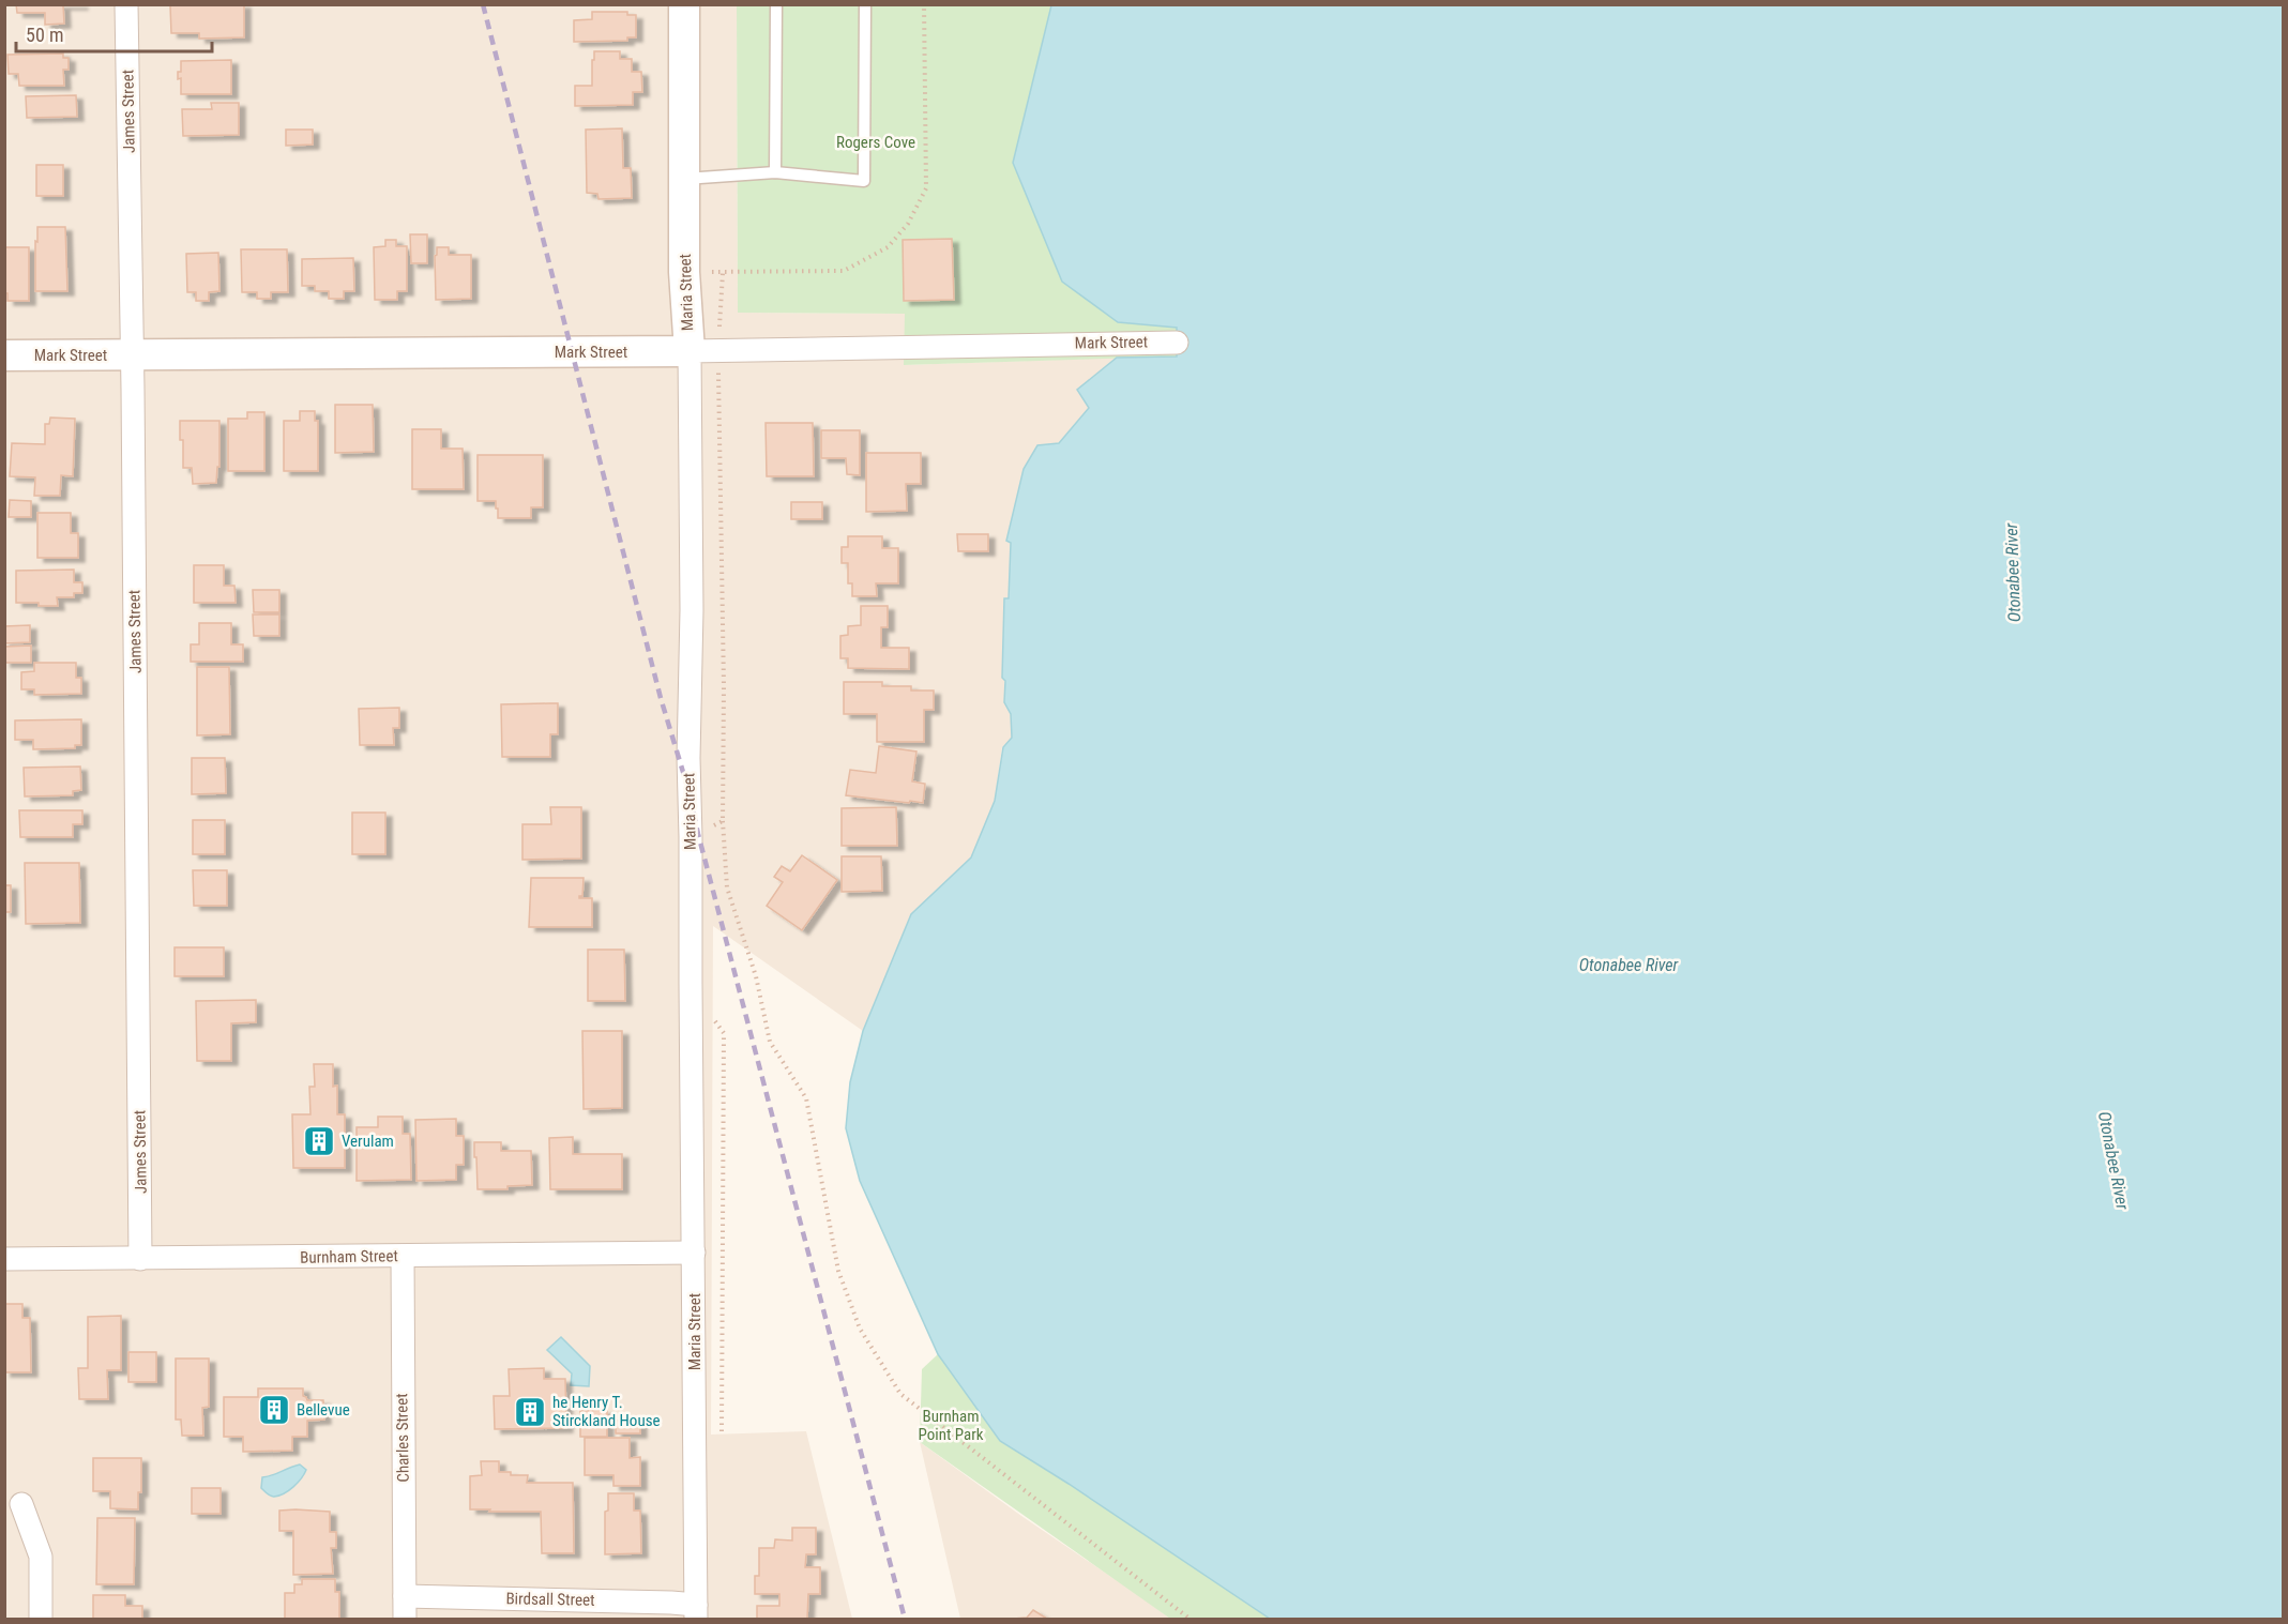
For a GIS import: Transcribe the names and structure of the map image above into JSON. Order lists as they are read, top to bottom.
{
  "streets": {
    "street": [
      "James Street",
      "Maria Street",
      "Mark Street",
      "Burnham Street",
      "Charles Street",
      "Birdsall Street"
    ]
  },
  "crossings": [
    ["James Street", "Mark Street"],
    ["James Street", "Burnham Street"],
    ["Maria Street", "Mark Street"],
    ["Maria Street", "Burnham Street"],
    ["Maria Street", "Birdsall Street"],
    ["Burnham Street", "Charles Street"],
    ["Charles Street", "Birdsall Street"]
  ],
  "water": ["Otonabee River"],
  "parks": ["Rogers Cove", "Burnham Point Park"],
  "places": {
    "building": ["Verulam", "Bellevue", "he Henry T. Stirckland House"]
  },
  "scale_bar": "50 m"
}
